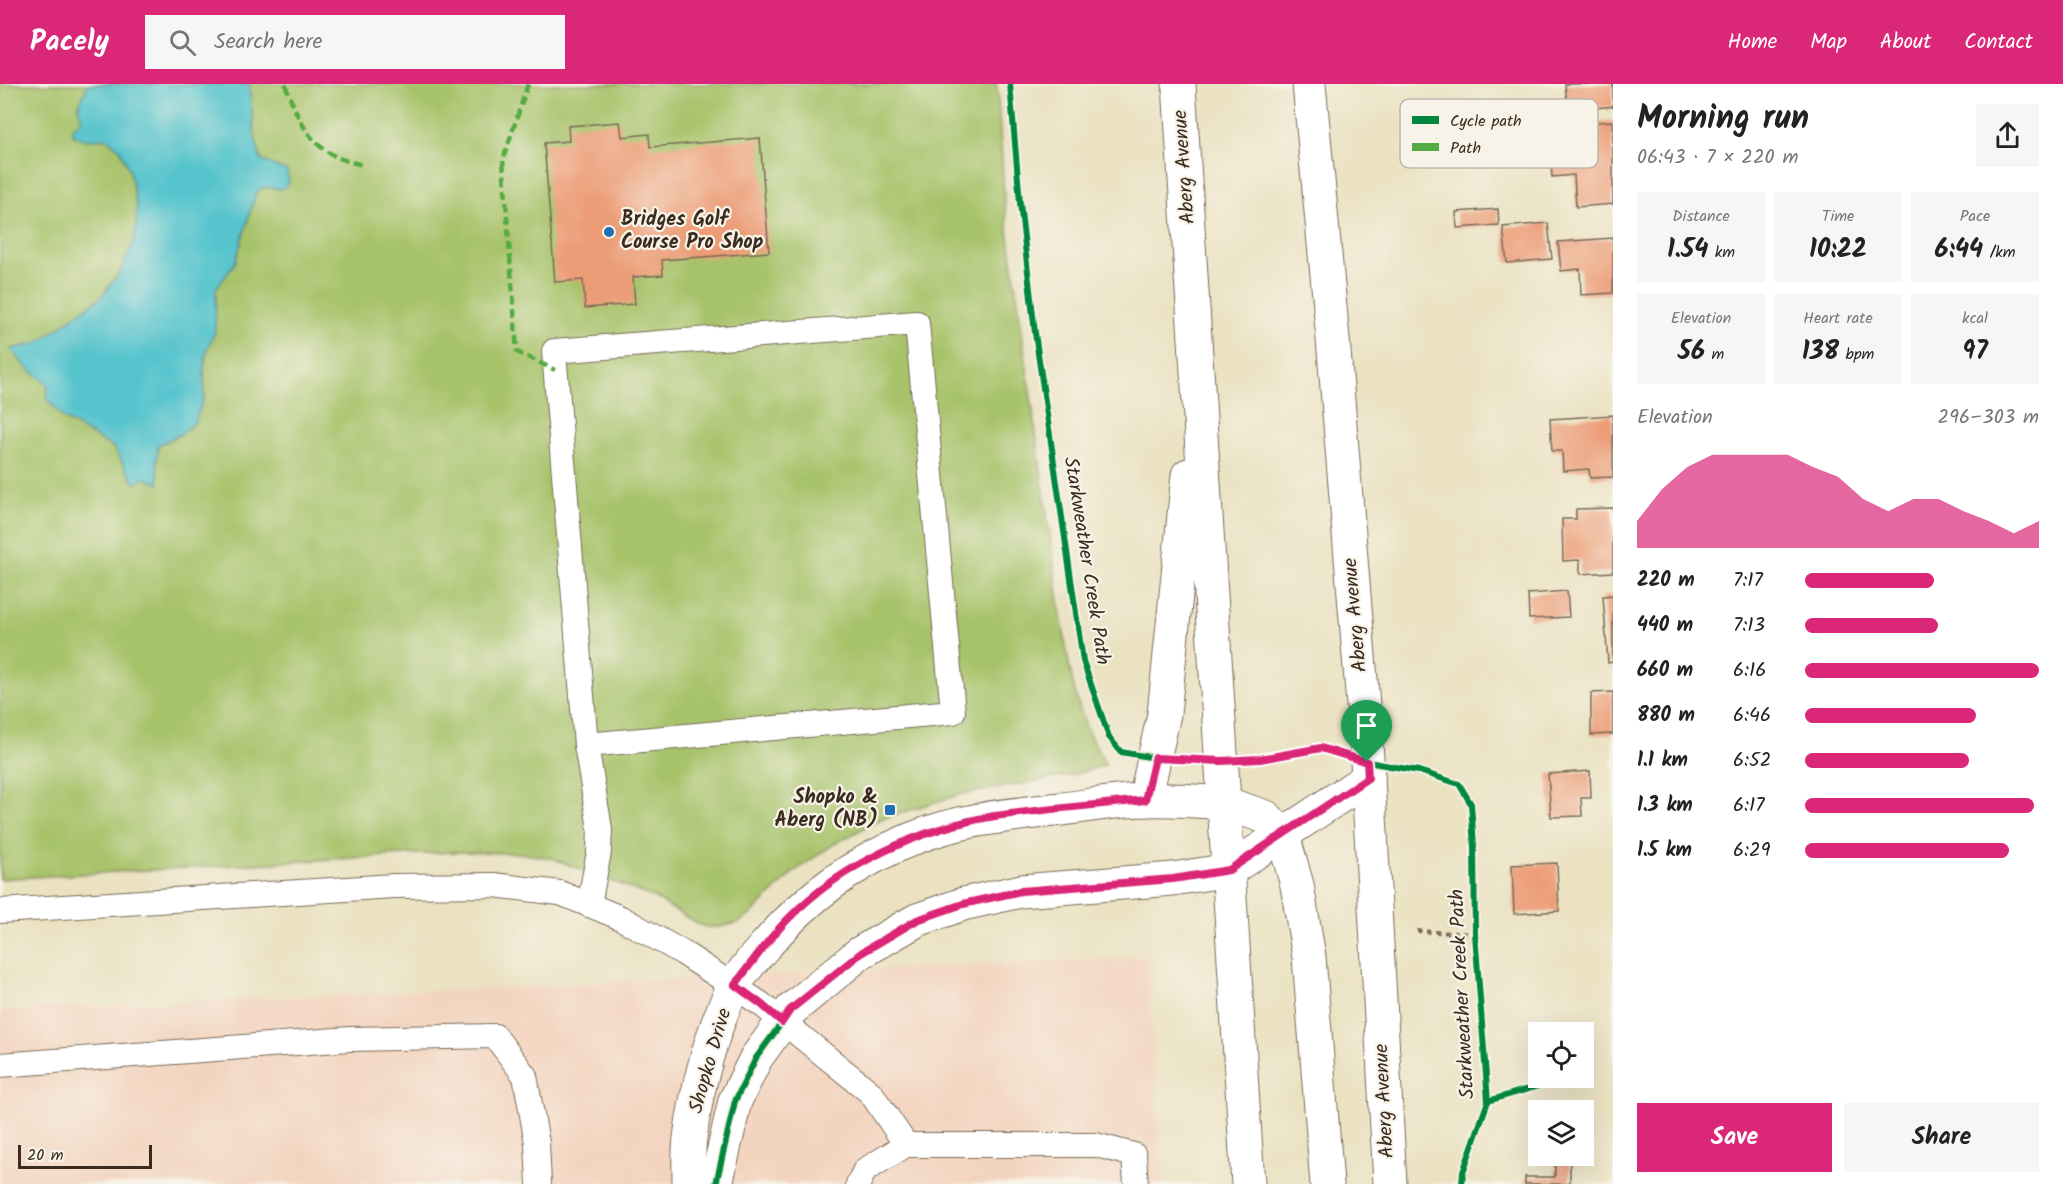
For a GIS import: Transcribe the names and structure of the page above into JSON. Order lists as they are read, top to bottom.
{
  "streets": {
    "main road": ["Aberg Avenue", "Shopko Drive"],
    "cycle path": ["Starkweather Creek Path"]
  },
  "crossings": [
    ["Aberg Avenue", "Shopko Drive"]
  ],
  "places": {
    "other": ["Bridges Golf Course Pro Shop"],
    "transit": ["Shopko & Aberg (NB)"]
  },
  "legend": ["Cycle path", "Path"],
  "scale_bar": "20 m",
  "page": {
    "header": "Pacely",
    "search": "Search here",
    "nav": [
      "Home",
      "Map",
      "About",
      "Contact"
    ],
    "heading": ["Morning run", "06:43 · 7 × 220 m"],
    "stats": [
      ["Distance", "1.54 km"],
      ["Time", "10:22"],
      ["Pace", "6:44 /km"],
      ["Elevation", "56 m"],
      ["Heart rate", "138 bpm"],
      ["kcal", "97"]
    ],
    "chart": ["Elevation", "296–303 m"],
    "list": [
      {
        "name": "220 m",
        "note": "7:17"
      },
      {
        "name": "440 m",
        "note": "7:13"
      },
      {
        "name": "660 m",
        "note": "6:16"
      },
      {
        "name": "880 m",
        "note": "6:46"
      },
      {
        "name": "1.1 km",
        "note": "6:52"
      },
      {
        "name": "1.3 km",
        "note": "6:17"
      },
      {
        "name": "1.5 km",
        "note": "6:29"
      }
    ],
    "buttons": ["Save", "Share"],
    "scale": "20 m"
  }
}
